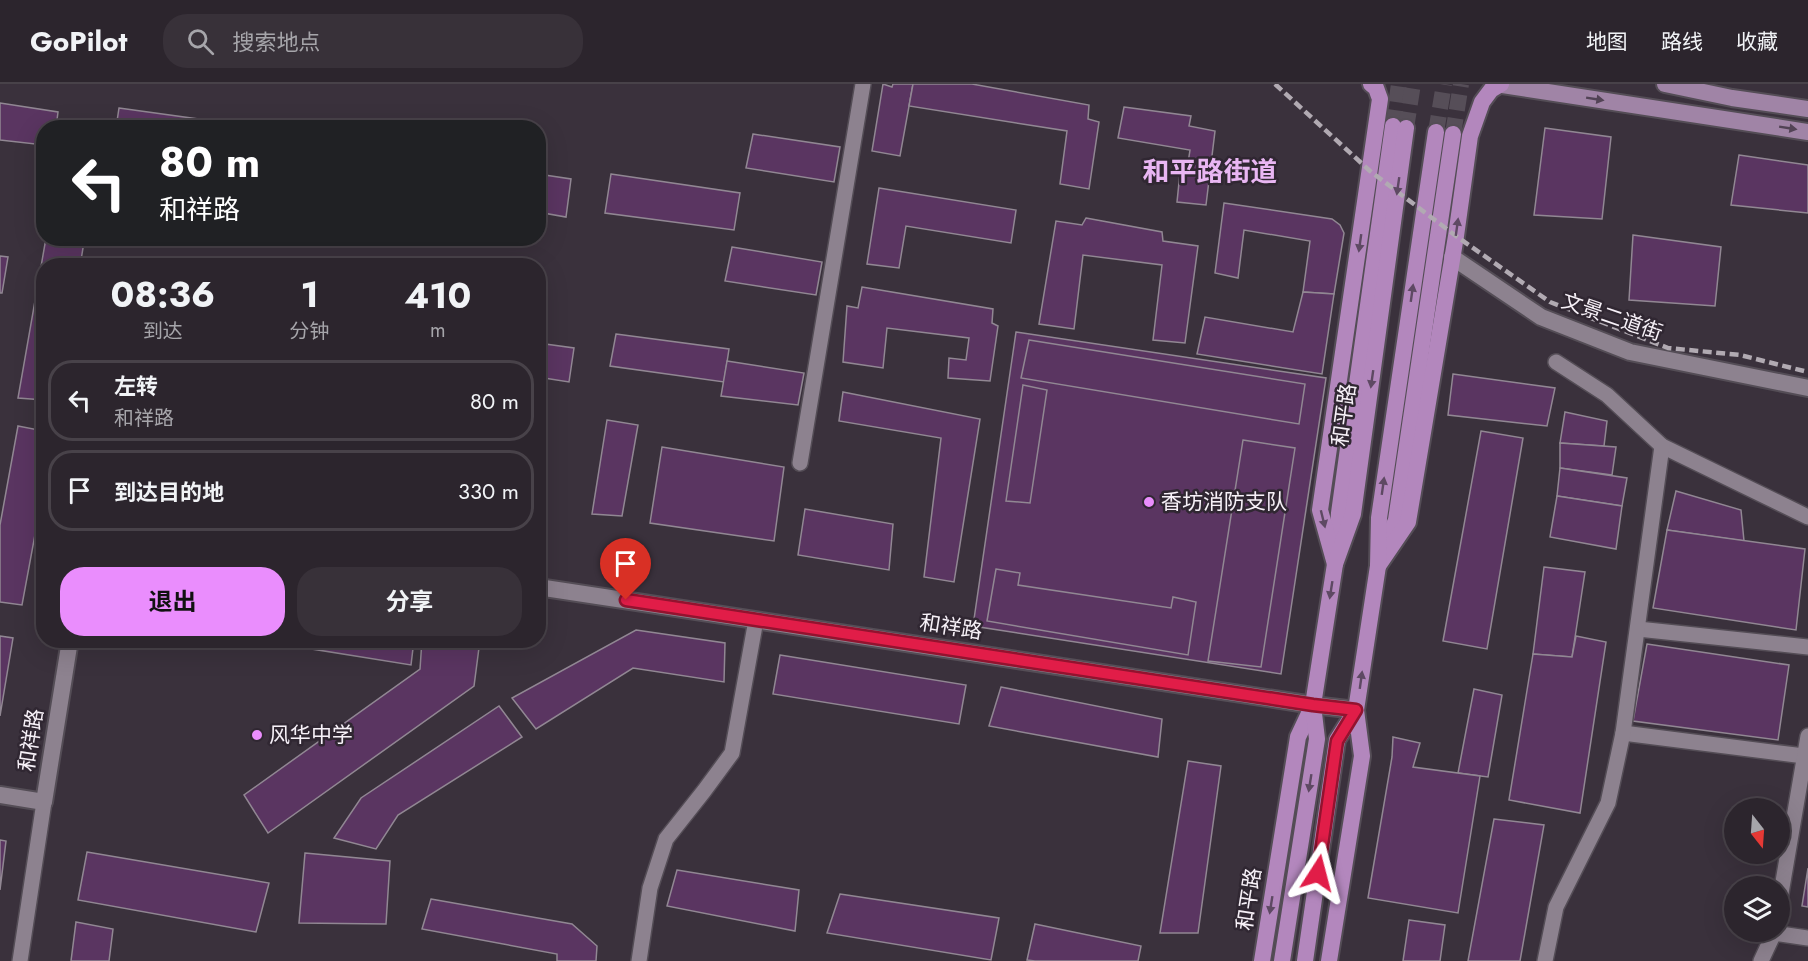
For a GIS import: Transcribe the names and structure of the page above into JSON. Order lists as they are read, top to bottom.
{
  "streets": {
    "main road": ["和平路"],
    "street": ["文景二道街", "和祥路"]
  },
  "crossings": [
    ["和平路", "和祥路"]
  ],
  "districts": ["和平路街道"],
  "places": ["香坊消防支队", "风华中学"],
  "north": "bottom",
  "page": {
    "header": "GoPilot",
    "search": "搜索地点",
    "nav": ["地图", "路线", "收藏"],
    "turn": ["80 m", "和祥路"],
    "eta": [
      "08:36",
      "到达",
      "1",
      "分钟",
      "410",
      "m"
    ],
    "list": [
      {
        "name": "左转",
        "note": "和祥路",
        "value": "80 m"
      },
      {
        "name": "到达目的地",
        "value": "330 m"
      }
    ],
    "buttons": ["退出", "分享"]
  }
}
